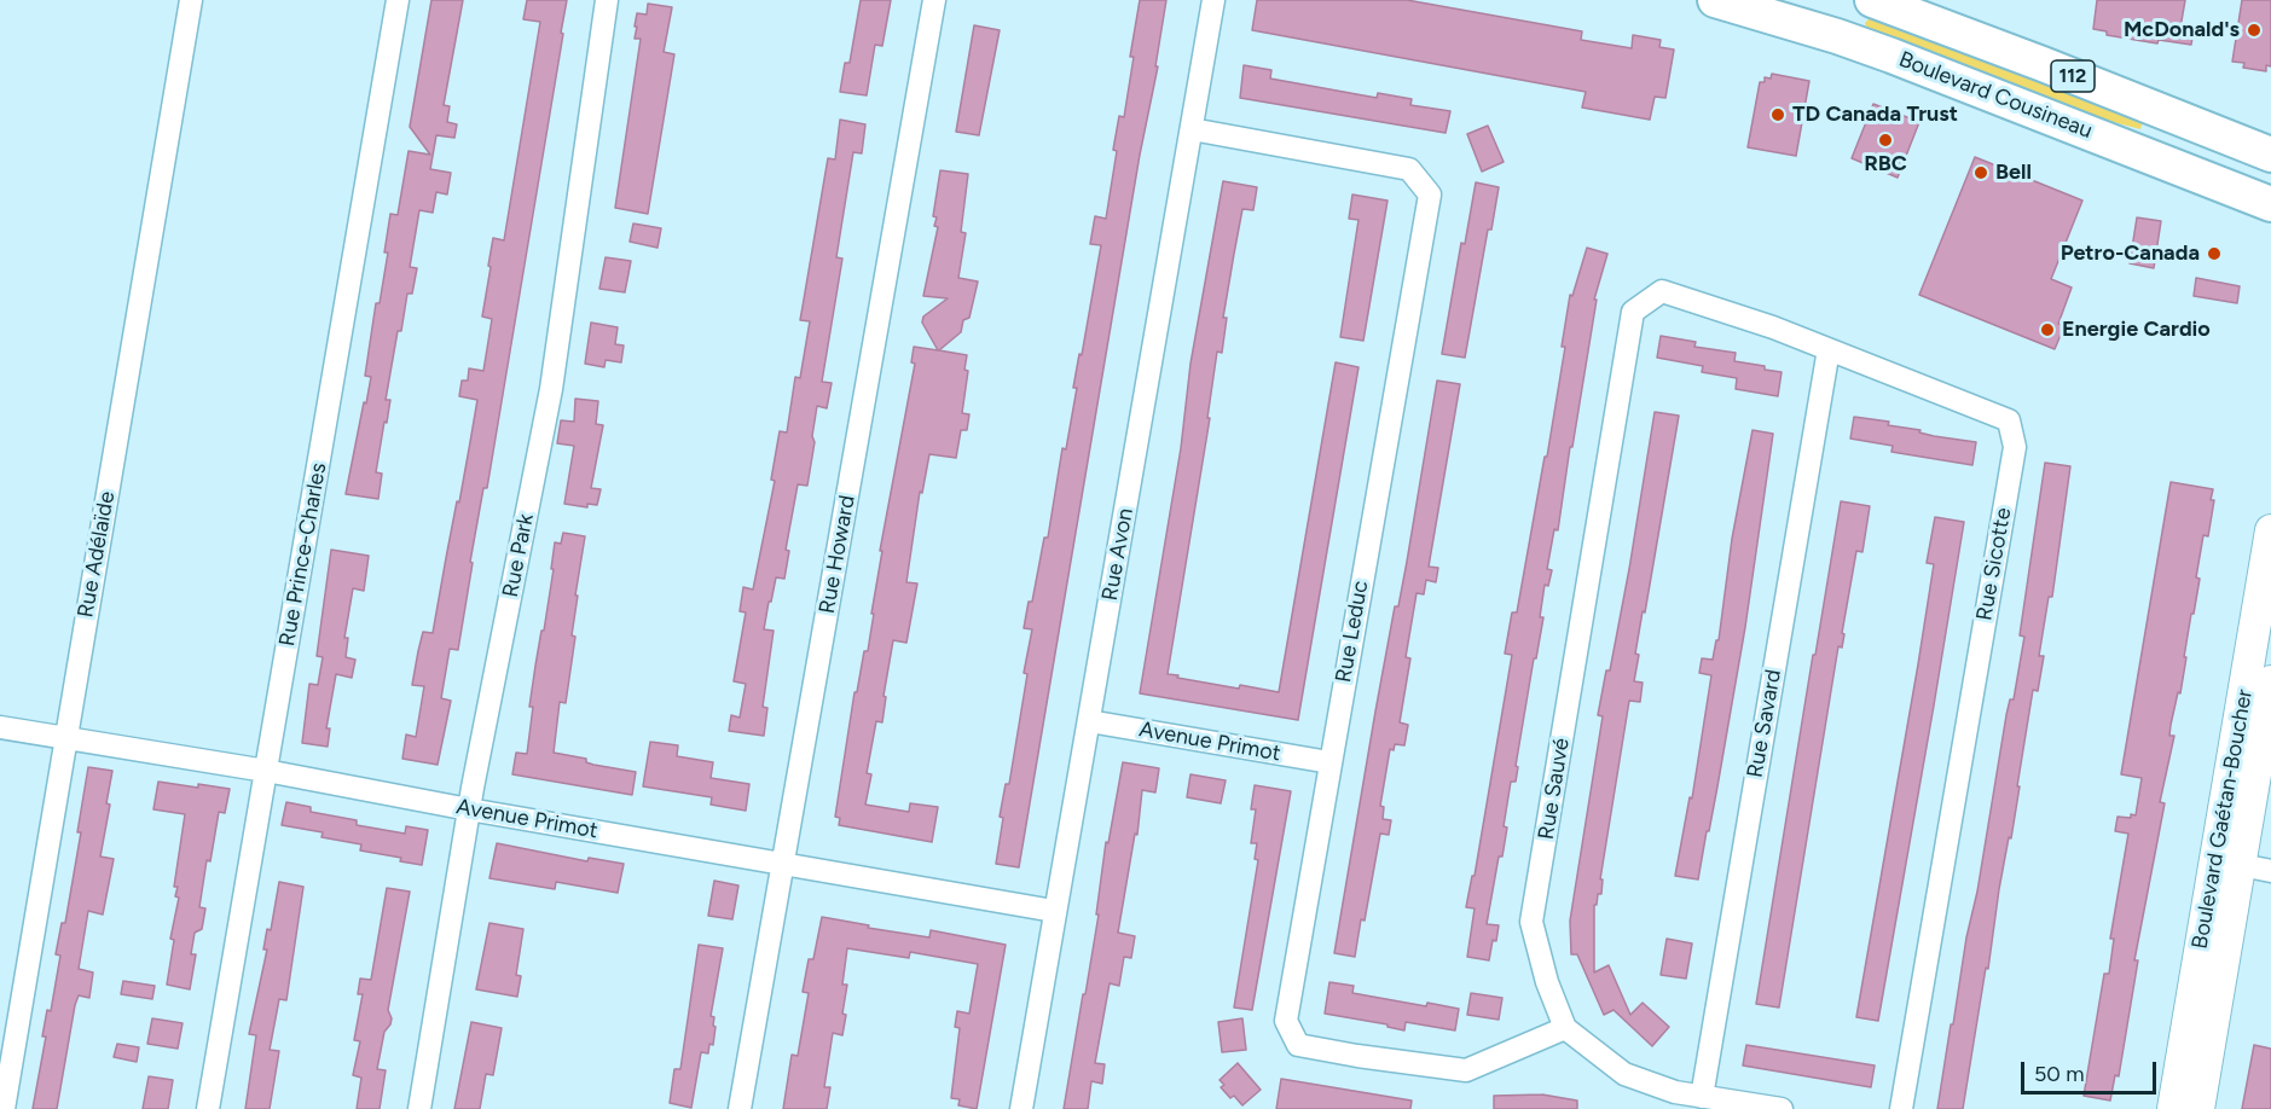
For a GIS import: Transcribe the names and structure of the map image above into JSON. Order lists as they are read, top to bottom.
{
  "streets": {
    "main road": ["112", "Boulevard Cousineau", "Boulevard Gaétan-Boucher"],
    "street": [
      "Rue Adélaïde",
      "Rue Prince-Charles",
      "Rue Howard",
      "Rue Avon",
      "Rue Park",
      "Rue Sicotte",
      "Rue Leduc",
      "Rue Savard",
      "Avenue Primot",
      "Rue Sauvé"
    ]
  },
  "crossings": [
    ["Rue Adélaïde", "Avenue Primot"],
    ["Rue Prince-Charles", "Avenue Primot"],
    ["Rue Howard", "Avenue Primot"],
    ["Rue Avon", "Rue Leduc"],
    ["Rue Avon", "Avenue Primot"],
    ["Rue Park", "Avenue Primot"],
    ["Rue Sicotte", "Rue Savard"],
    ["Rue Sicotte", "Rue Sauvé"],
    ["Rue Leduc", "Avenue Primot"],
    ["Rue Leduc", "Rue Sauvé"]
  ],
  "places": [
    "McDonald's",
    "TD Canada Trust",
    "RBC",
    "Bell",
    "Petro-Canada",
    "Energie Cardio"
  ],
  "scale_bar": "50 m"
}
